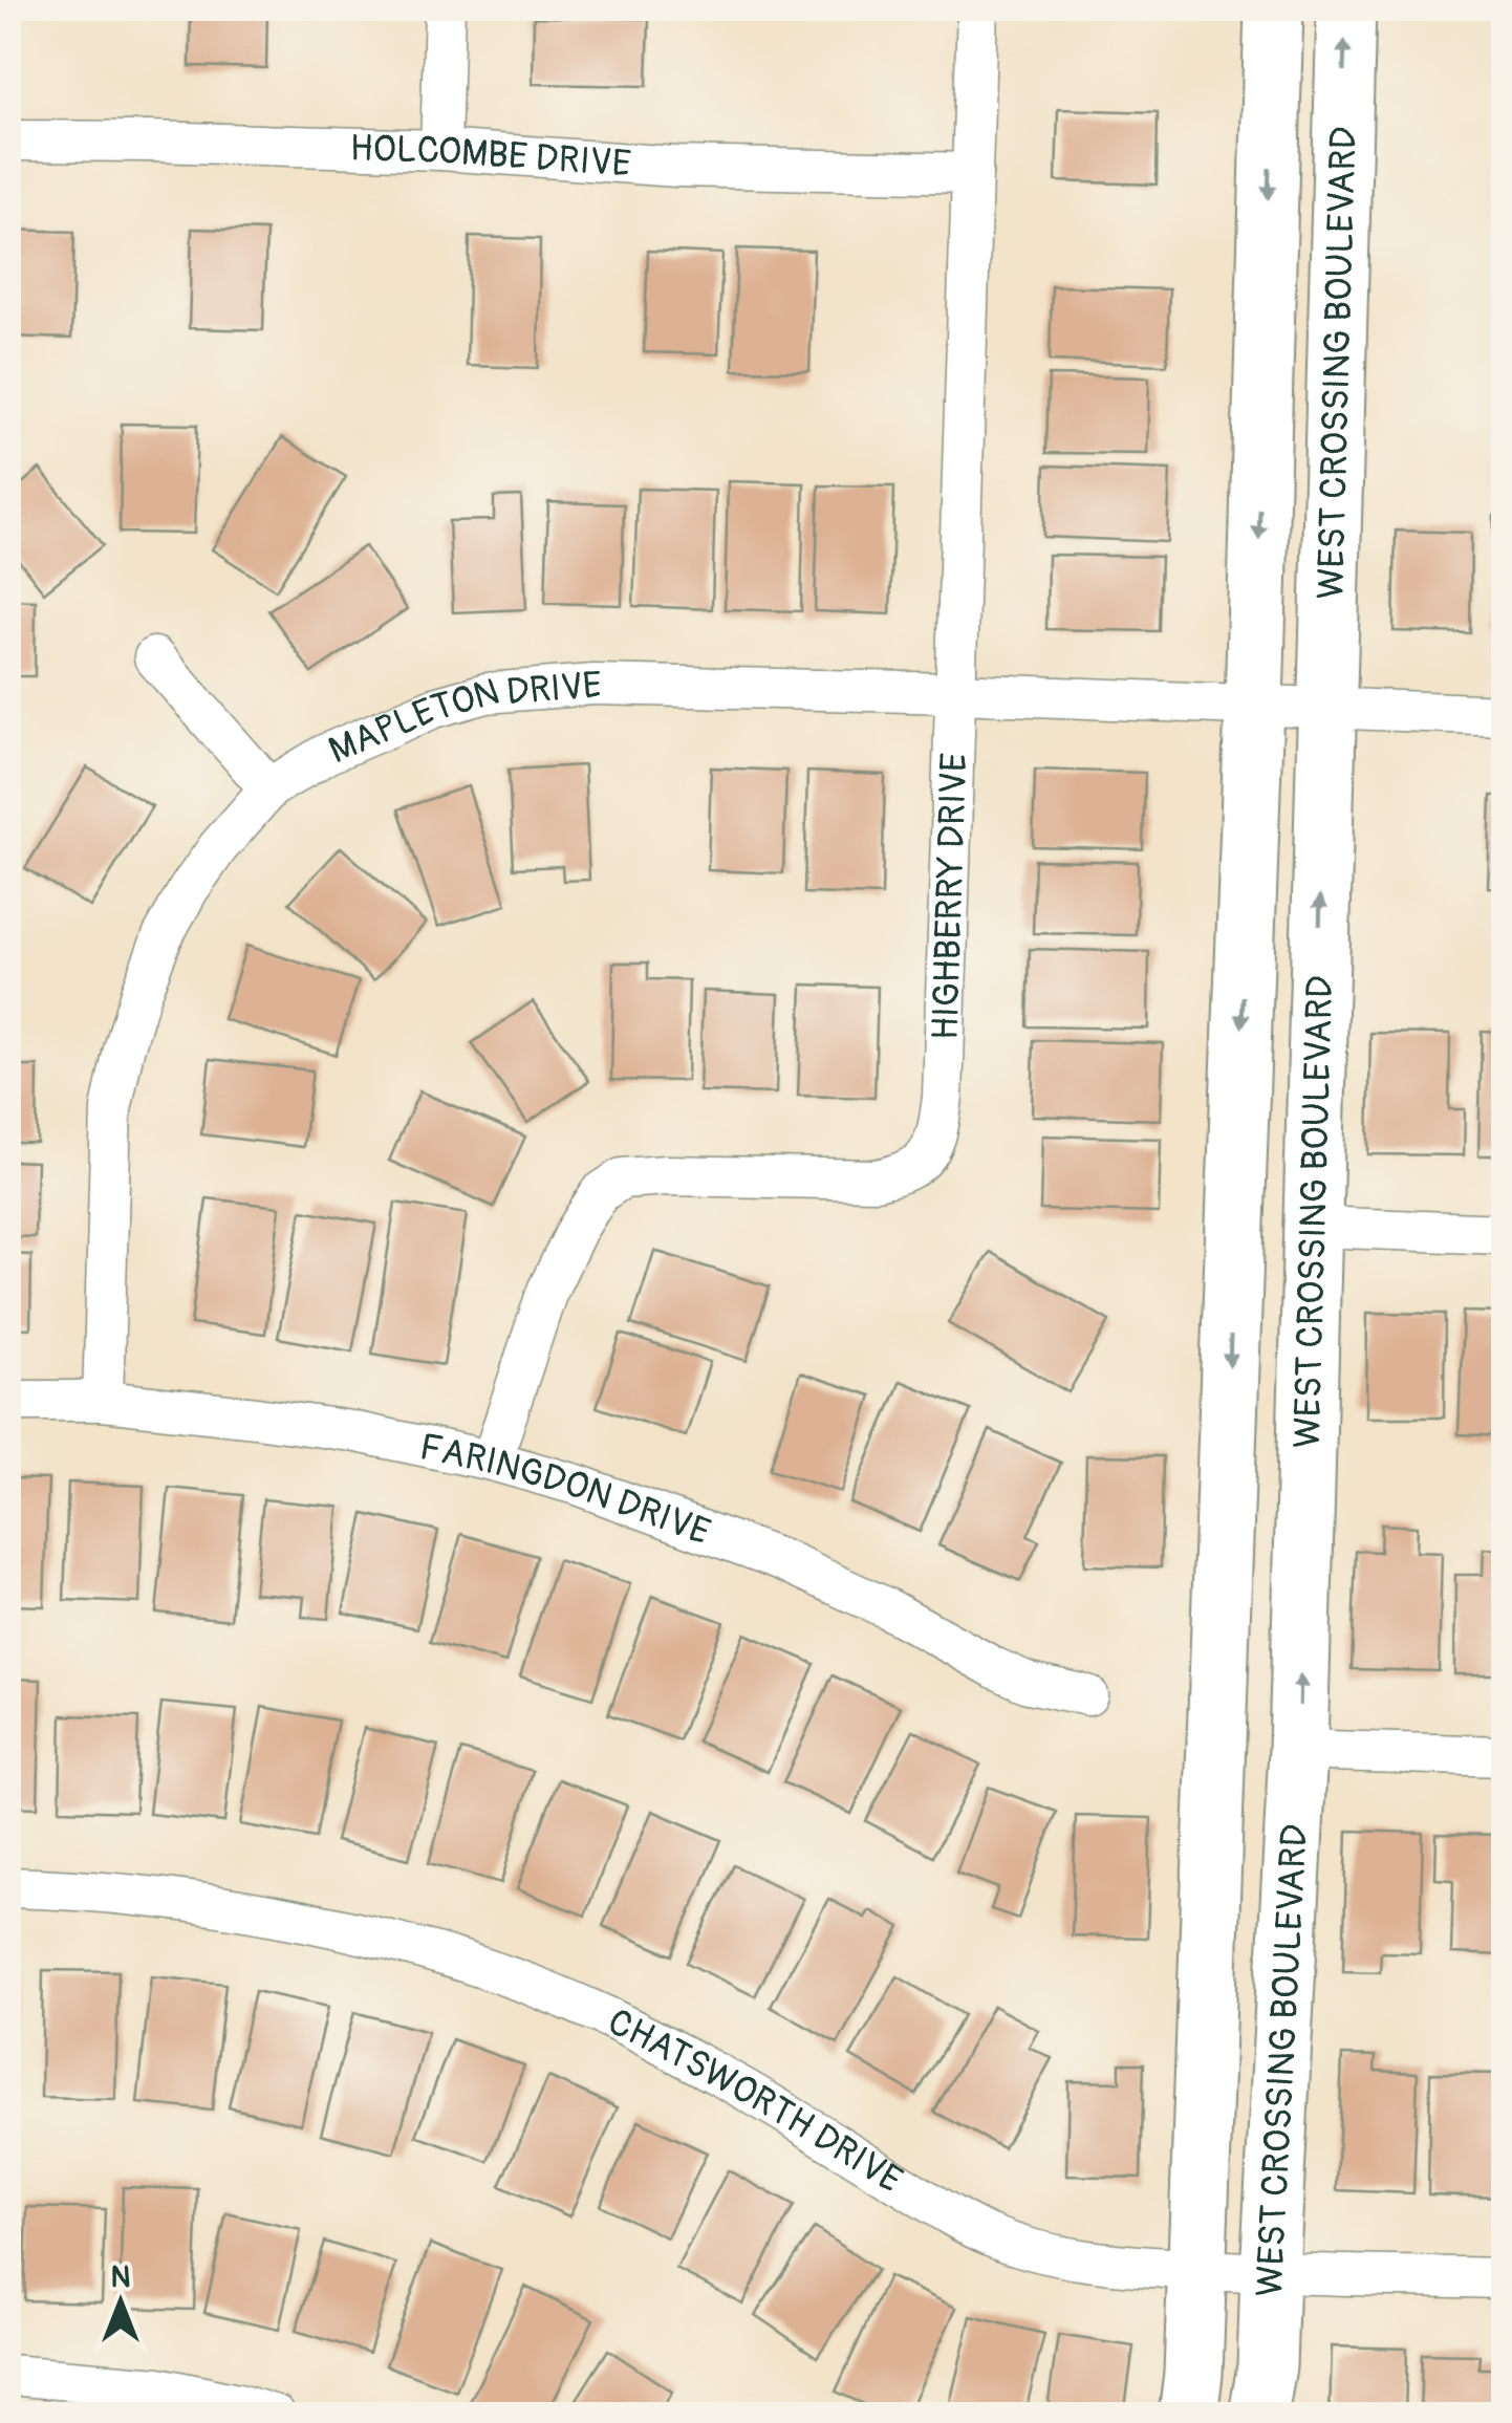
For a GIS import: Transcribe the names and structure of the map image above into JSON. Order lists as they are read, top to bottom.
{
  "streets": {
    "street": [
      "HOLCOMBE DRIVE",
      "WEST CROSSING BOULEVARD",
      "MAPLETON DRIVE",
      "HIGHBERRY DRIVE",
      "FARINGDON DRIVE",
      "CHATSWORTH DRIVE"
    ]
  },
  "crossings": [
    ["HOLCOMBE DRIVE", "HIGHBERRY DRIVE"],
    ["WEST CROSSING BOULEVARD", "MAPLETON DRIVE"],
    ["WEST CROSSING BOULEVARD", "CHATSWORTH DRIVE"],
    ["MAPLETON DRIVE", "HIGHBERRY DRIVE"],
    ["MAPLETON DRIVE", "FARINGDON DRIVE"],
    ["HIGHBERRY DRIVE", "FARINGDON DRIVE"]
  ],
  "north": "top"
}
